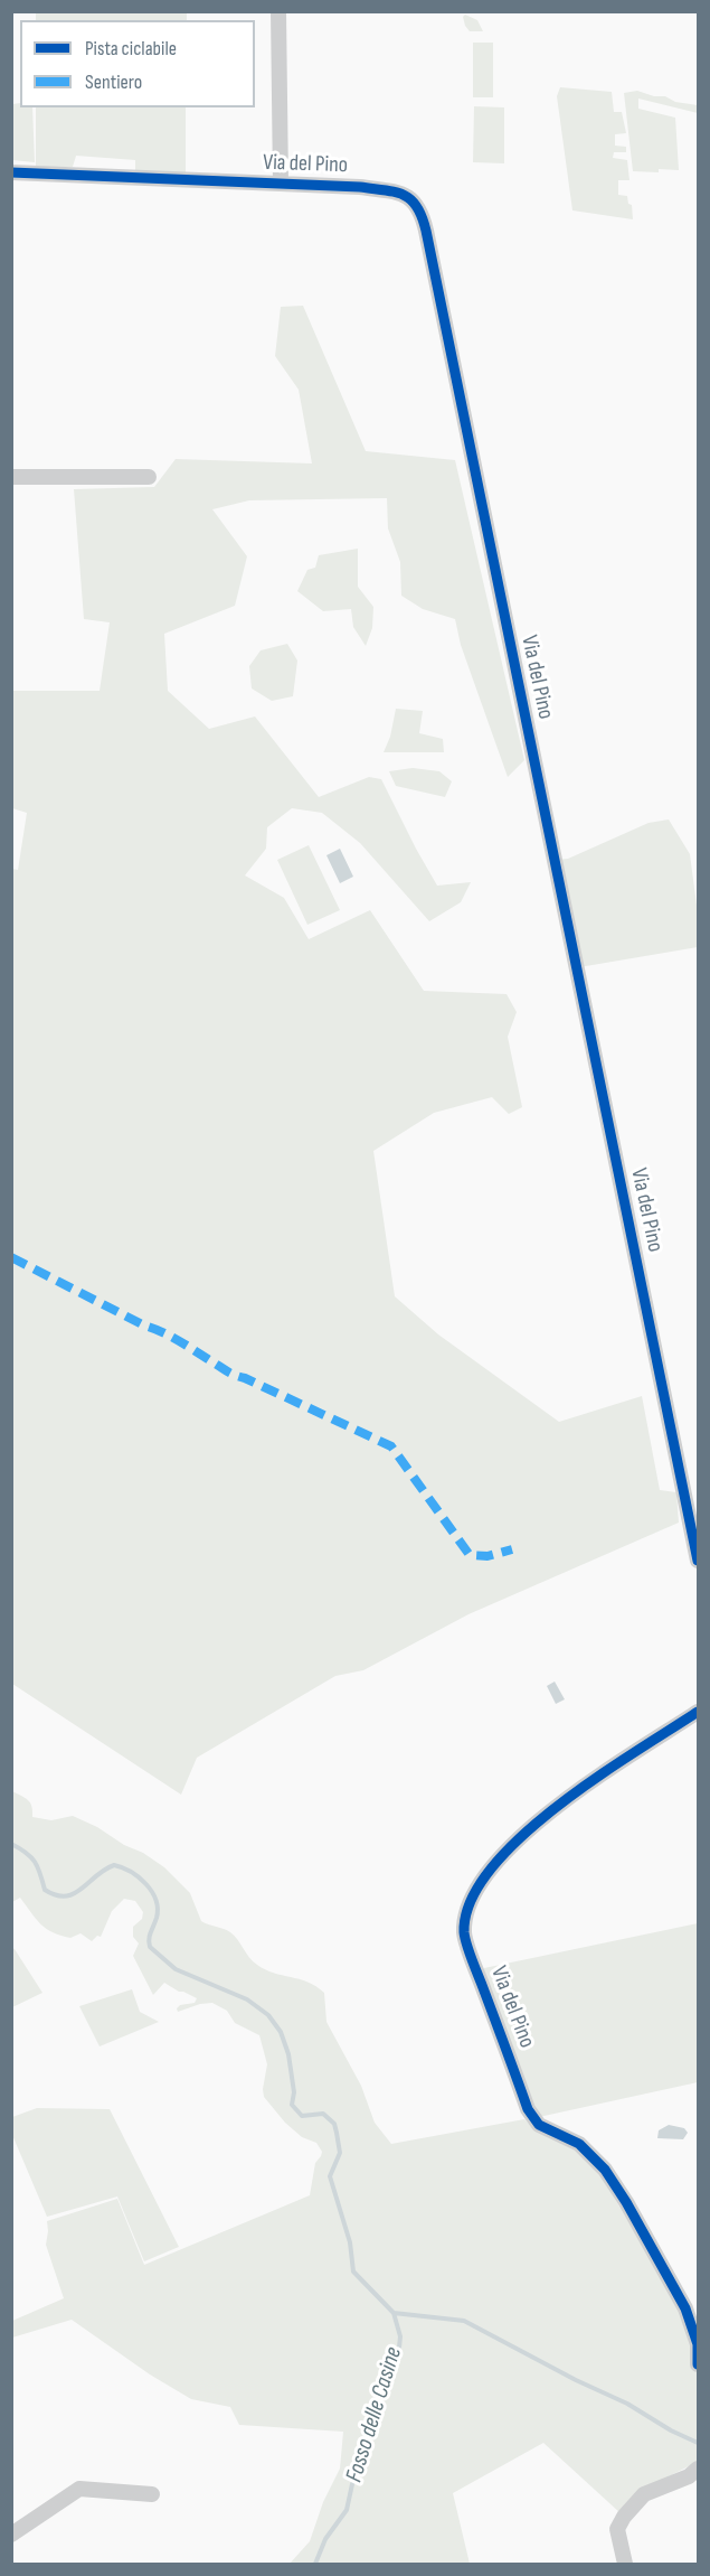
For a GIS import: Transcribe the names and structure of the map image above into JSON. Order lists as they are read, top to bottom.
{
  "streets": {
    "street": ["Via del Pino"]
  },
  "water": ["Fosso delle Casine"],
  "legend": ["Pista ciclabile", "Sentiero"]
}
